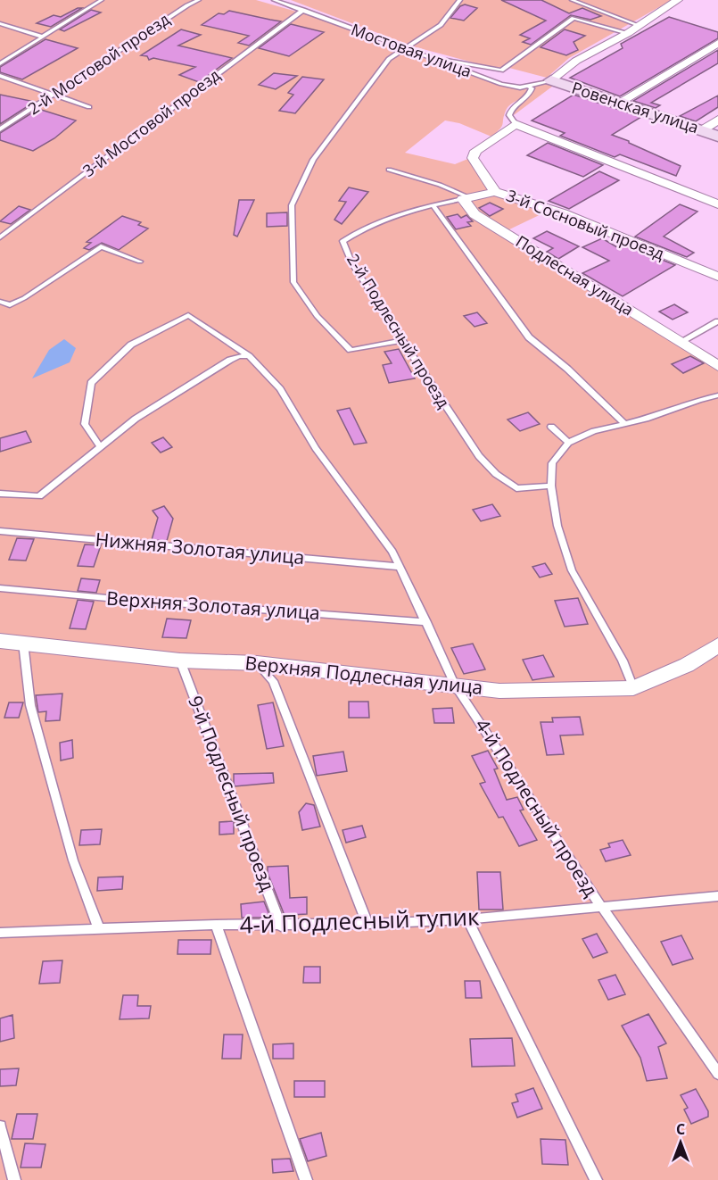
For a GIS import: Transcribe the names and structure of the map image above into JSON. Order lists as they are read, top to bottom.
{
  "streets": {
    "street": [
      "Ровенская улица",
      "3-й Сосновый проезд",
      "Подлесная улица",
      "Верхняя Подлесная улица"
    ],
    "lane": [
      "Мостовая улица",
      "2-й Мостовой проезд",
      "3-й Мостовой проезд",
      "2-й Подлесный проезд",
      "Нижняя Золотая улица",
      "Верхняя Золотая улица",
      "9-й Подлесный проезд",
      "4-й Подлесный проезд",
      "4-й Подлесный тупик"
    ]
  },
  "crossings": [
    ["Мостовая улица", "Ровенская улица"],
    ["Мостовая улица", "3-й Мостовой проезд"],
    ["Подлесная улица", "2-й Подлесный проезд"],
    ["Нижняя Золотая улица", "4-й Подлесный проезд"],
    ["Верхняя Золотая улица", "4-й Подлесный проезд"],
    ["Верхняя Подлесная улица", "9-й Подлесный проезд"],
    ["Верхняя Подлесная улица", "4-й Подлесный проезд"],
    ["9-й Подлесный проезд", "4-й Подлесный тупик"],
    ["4-й Подлесный проезд", "4-й Подлесный тупик"]
  ],
  "north": "top"
}
